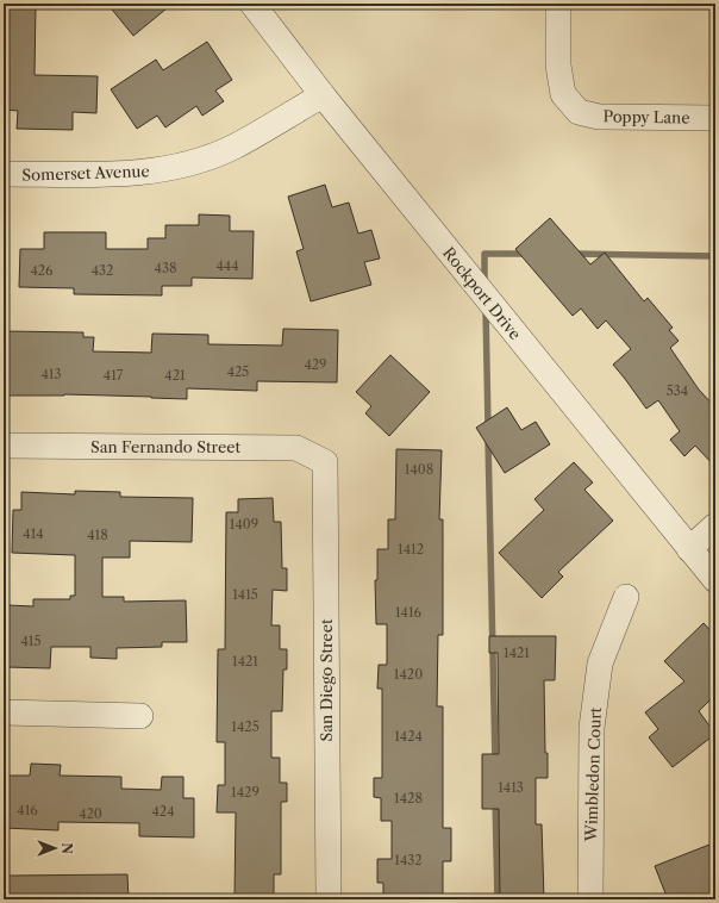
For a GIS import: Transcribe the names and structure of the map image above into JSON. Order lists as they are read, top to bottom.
{
  "streets": {
    "street": [
      "Poppy Lane",
      "Somerset Avenue",
      "Rockport Drive",
      "San Fernando Street",
      "San Diego Street",
      "Wimbledon Court"
    ]
  },
  "crossings": [
    ["Somerset Avenue", "Rockport Drive"],
    ["San Fernando Street", "San Diego Street"]
  ],
  "house_numbers": [
    "444",
    "438",
    "426",
    "432",
    "429",
    "425",
    "413",
    "417",
    "421",
    "534",
    "1408",
    "1409",
    "414",
    "418",
    "1412",
    "1415",
    "1416",
    "415",
    "1421",
    "1421",
    "1420",
    "1425",
    "1424",
    "1413",
    "1429",
    "1428",
    "416",
    "424",
    "420",
    "1432"
  ],
  "north": "right"
}
